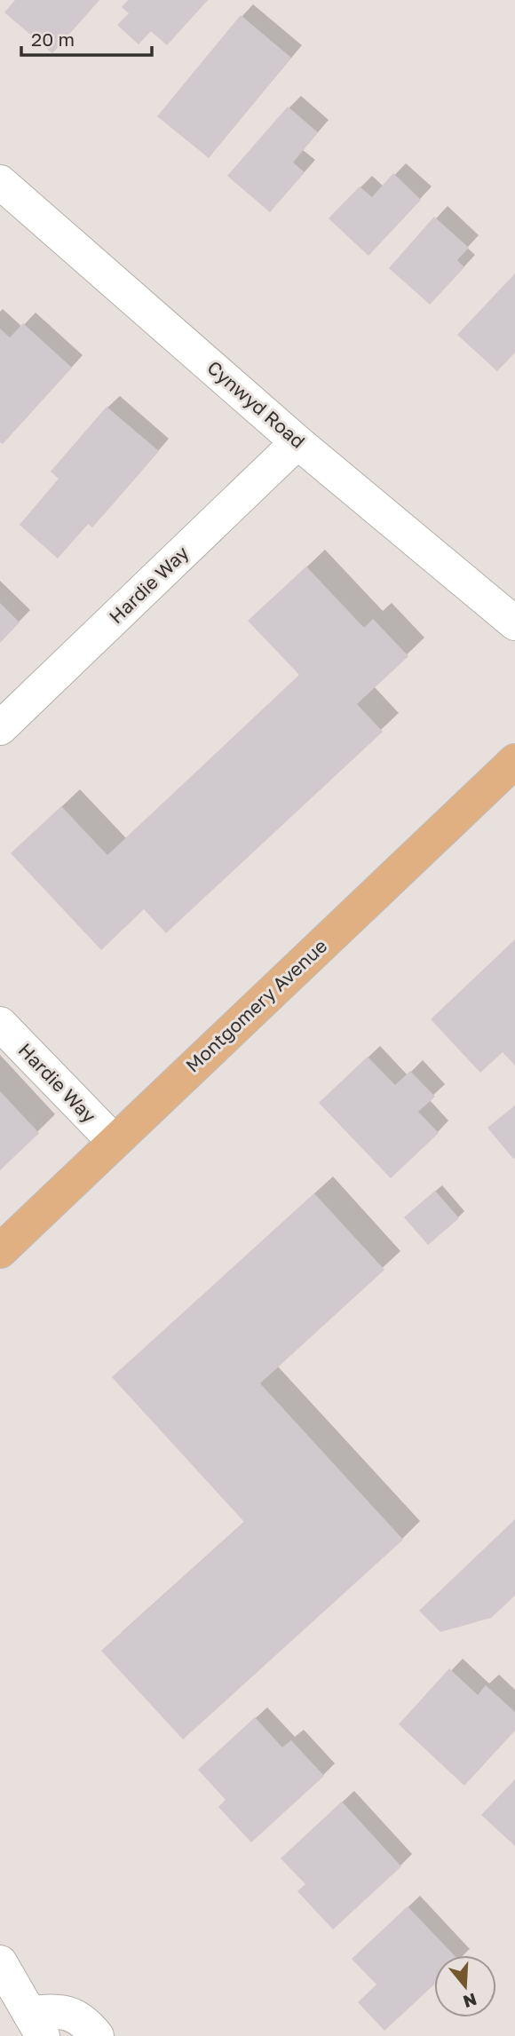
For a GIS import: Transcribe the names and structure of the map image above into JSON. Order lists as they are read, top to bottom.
{
  "streets": {
    "main road": ["Montgomery Avenue"],
    "street": ["Cynwyd Road", "Hardie Way"]
  },
  "crossings": [
    ["Cynwyd Road", "Hardie Way"],
    ["Hardie Way", "Montgomery Avenue"]
  ],
  "scale_bar": "20 m",
  "north": "bottom"
}
